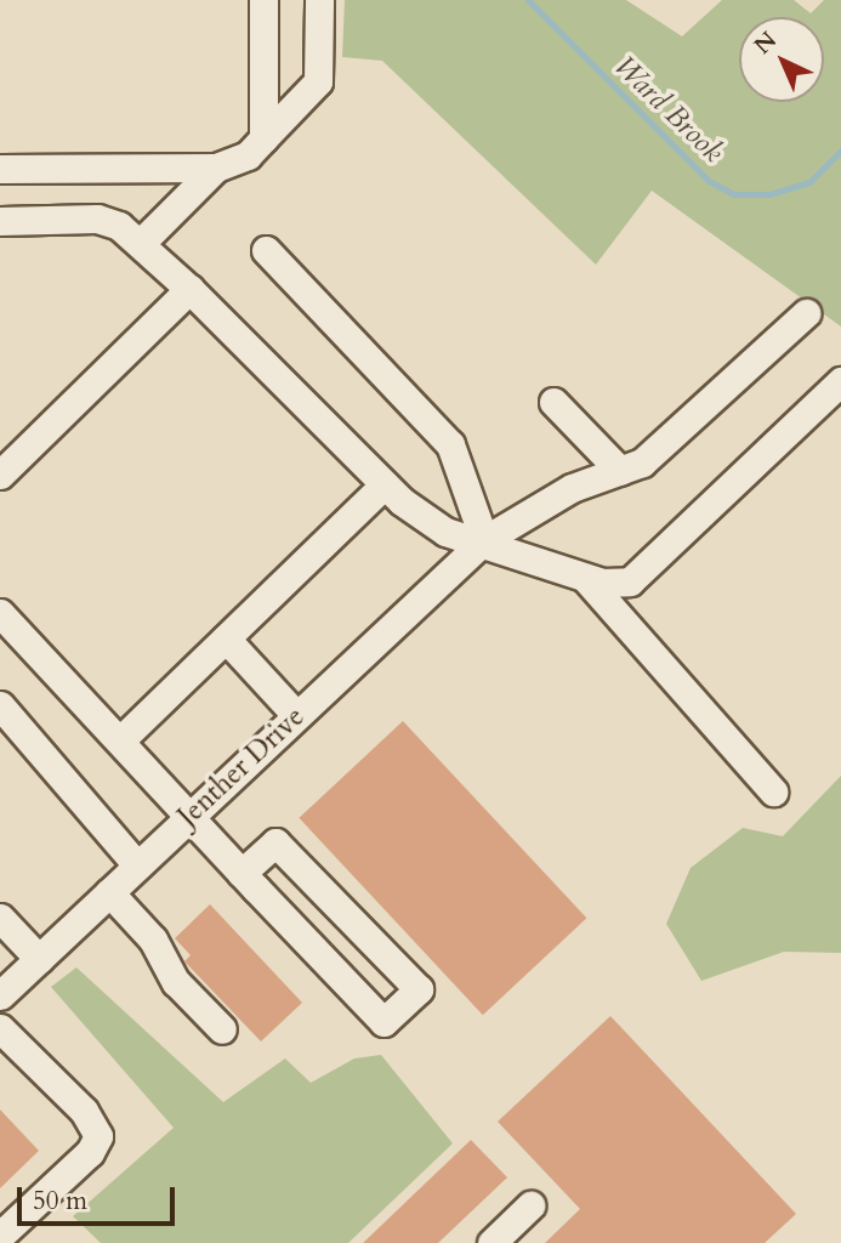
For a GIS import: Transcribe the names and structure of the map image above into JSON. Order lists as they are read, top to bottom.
{
  "streets": {
    "street": ["Jenther Drive"]
  },
  "water": ["Ward Brook"],
  "scale_bar": "50 m",
  "north": "top left"
}
